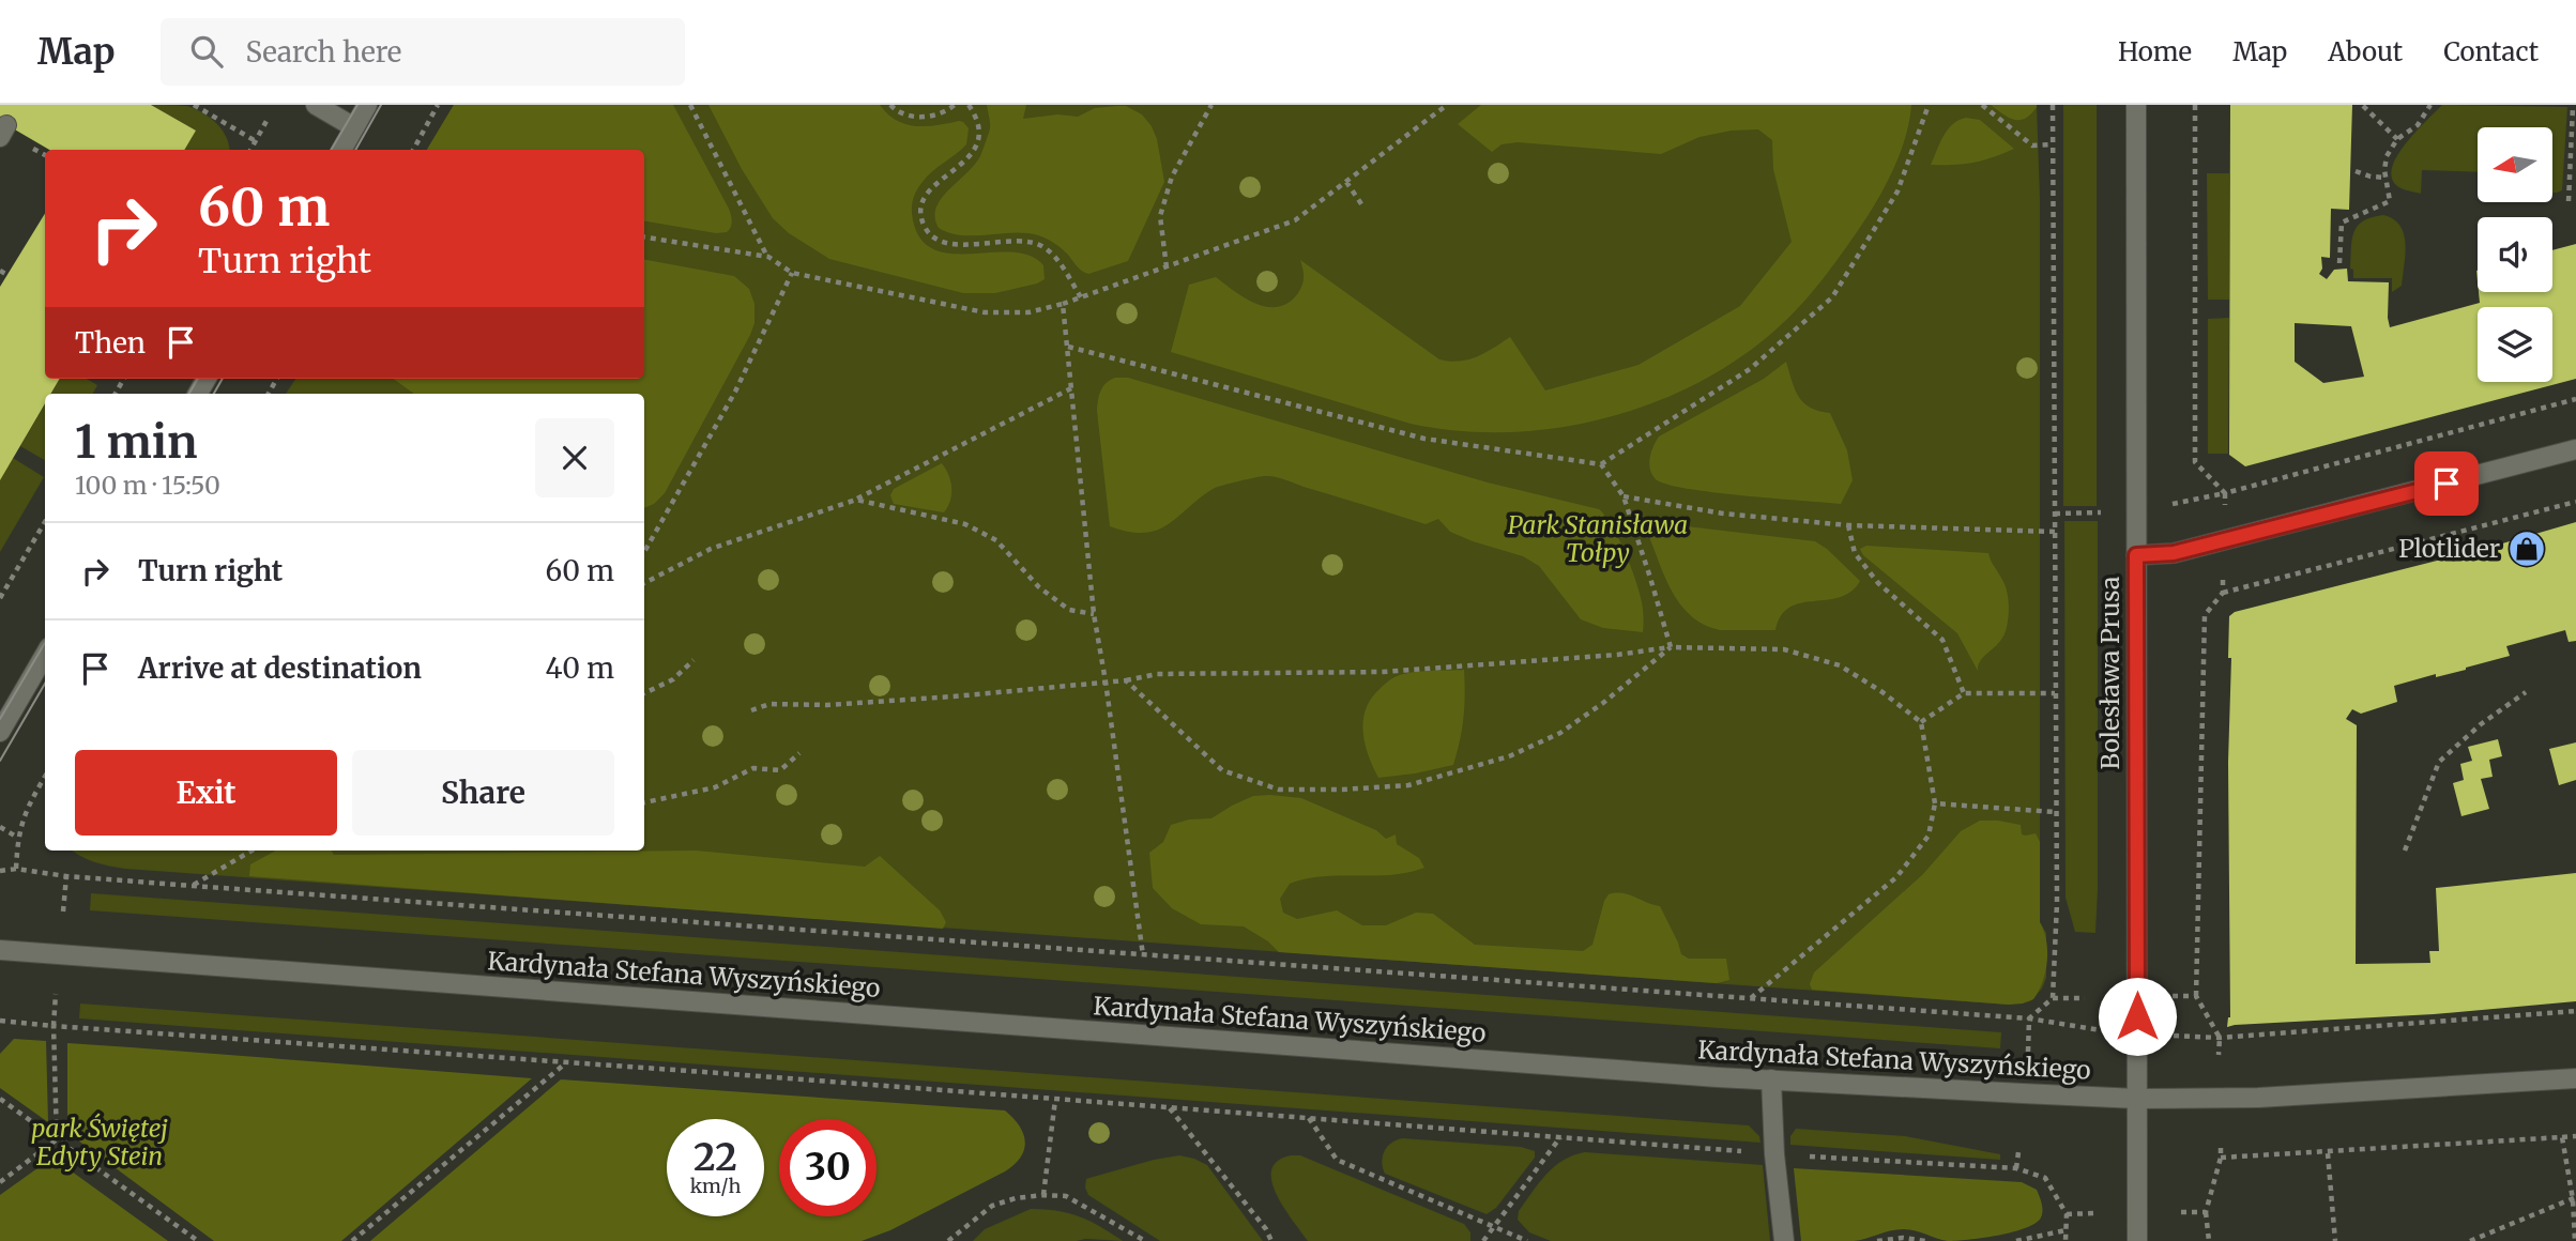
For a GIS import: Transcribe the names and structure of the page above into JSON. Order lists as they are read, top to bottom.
{
  "streets": {
    "main road": ["Bolesława Prusa", "Kardynała Stefana Wyszyńskiego"]
  },
  "crossings": [
    ["Bolesława Prusa", "Kardynała Stefana Wyszyńskiego"]
  ],
  "parks": ["Park Stanisława Tołpy", "park Świętej Edyty Stein"],
  "places": {
    "shop": ["Plotlider"]
  },
  "north": "left",
  "page": {
    "header": "Map",
    "search": "Search here",
    "nav": [
      "Home",
      "Map",
      "About",
      "Contact"
    ],
    "turn": ["60 m", "Turn right"],
    "then": "Then",
    "heading": ["1 min", "100 m · 15:50"],
    "list": [
      {
        "name": "Turn right",
        "value": "60 m"
      },
      {
        "name": "Arrive at destination",
        "value": "40 m"
      }
    ],
    "buttons": ["Exit", "Share"],
    "speed": "22 km/h",
    "limit": "30"
  }
}
